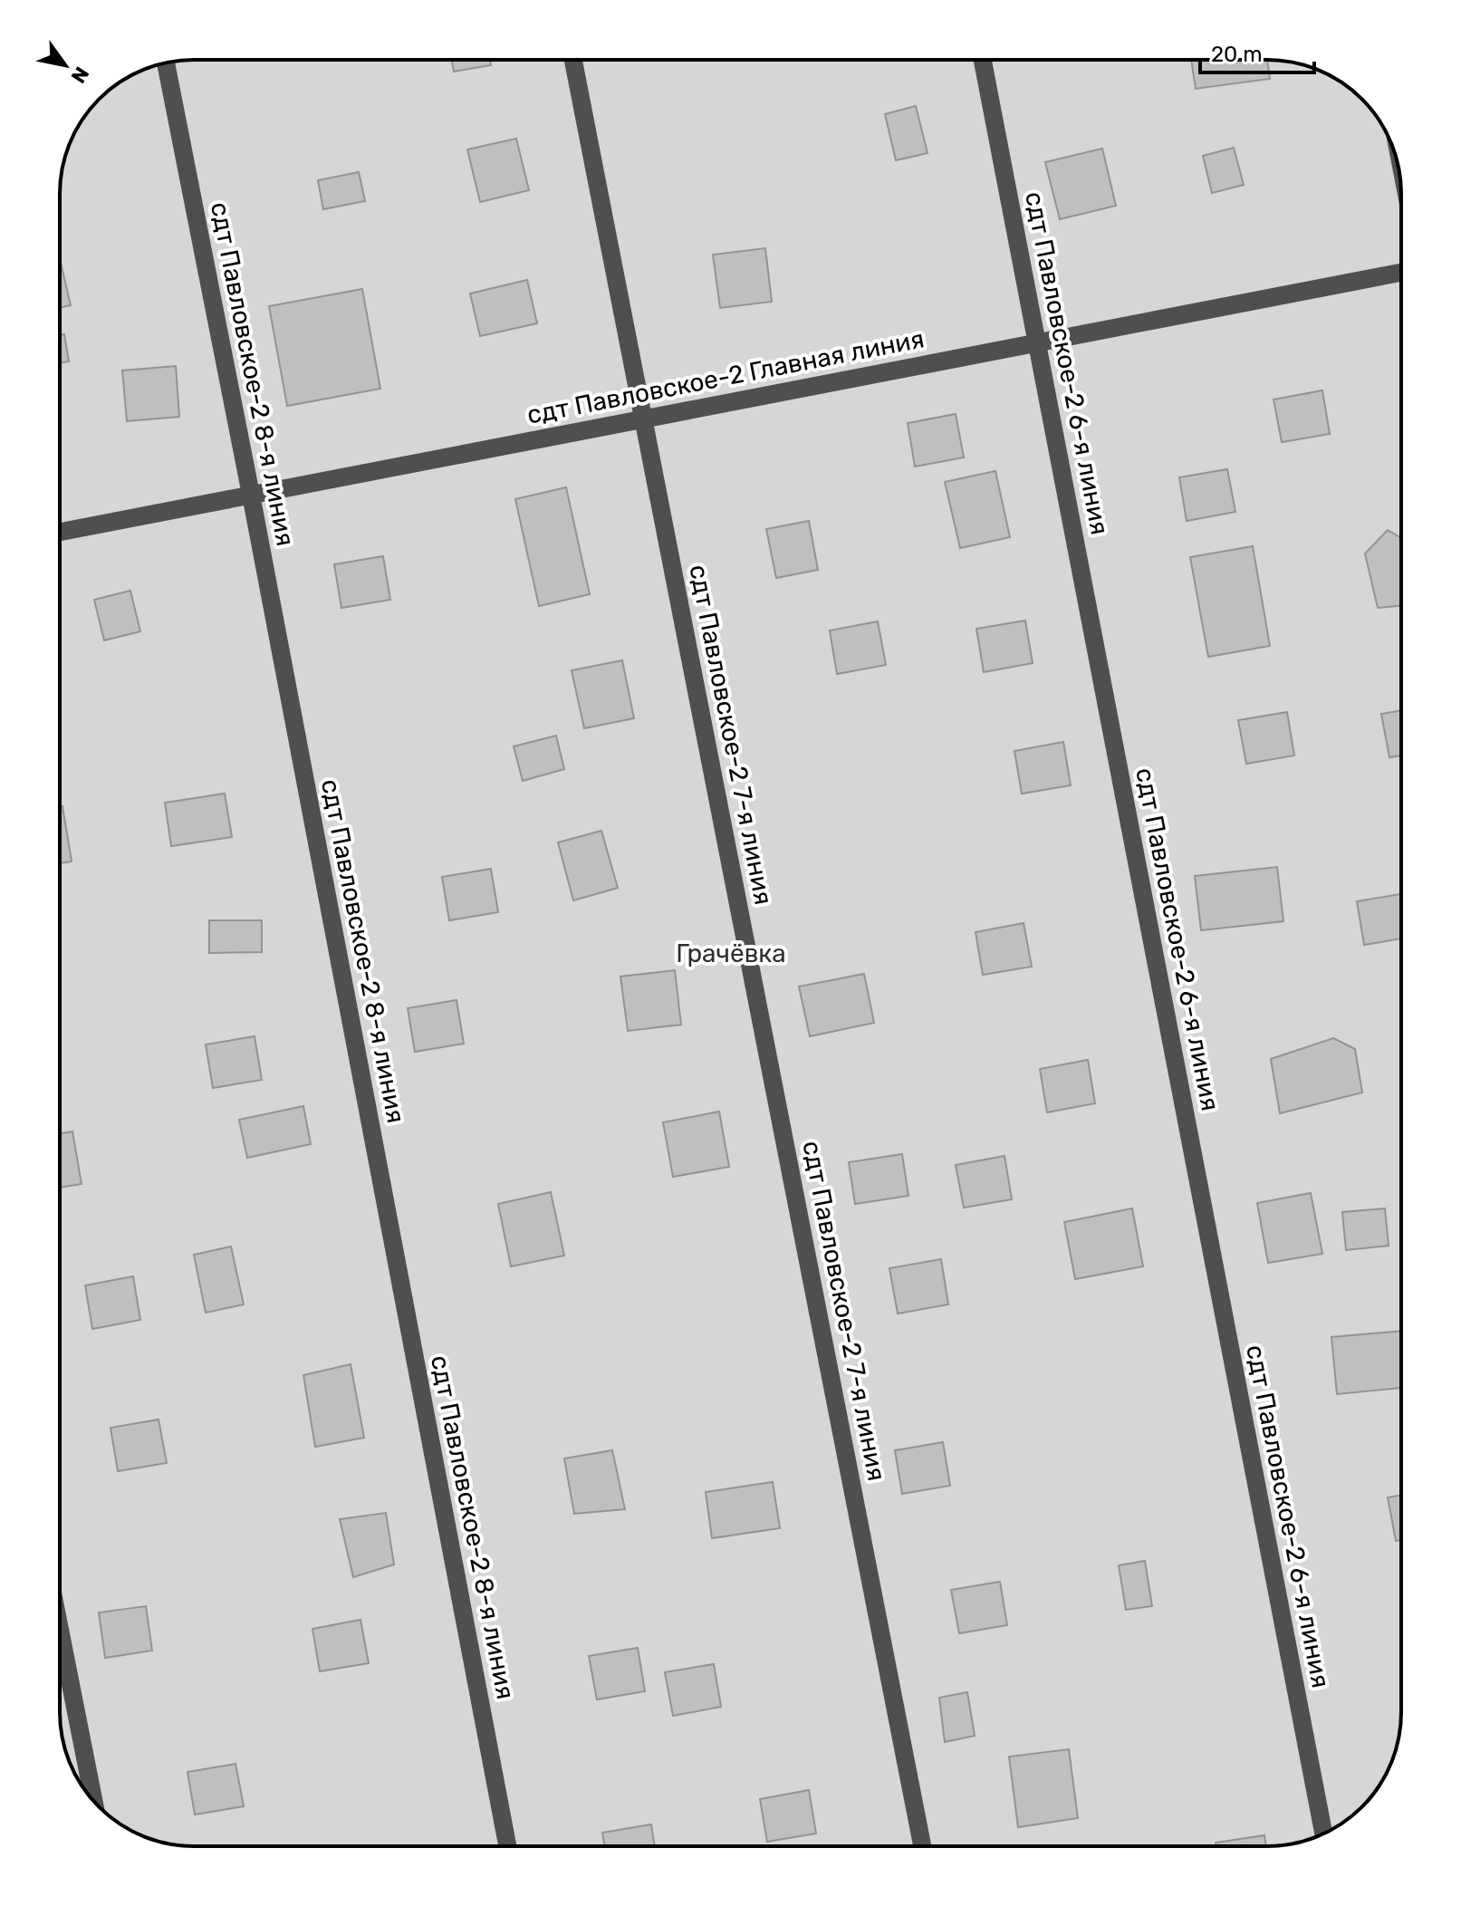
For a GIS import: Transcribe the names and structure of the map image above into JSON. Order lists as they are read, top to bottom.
{
  "streets": {
    "street": [
      "сдт Павловское-2 6-я линия",
      "сдт Павловское-2 8-я линия",
      "сдт Павловское-2 Главная линия",
      "сдт Павловское-2 7-я линия"
    ]
  },
  "crossings": [
    ["сдт Павловское-2 6-я линия", "сдт Павловское-2 Главная линия"],
    ["сдт Павловское-2 8-я линия", "сдт Павловское-2 Главная линия"],
    ["сдт Павловское-2 Главная линия", "сдт Павловское-2 7-я линия"]
  ],
  "parks": ["Грачёвка"],
  "scale_bar": "20 m",
  "north": "bottom right"
}
